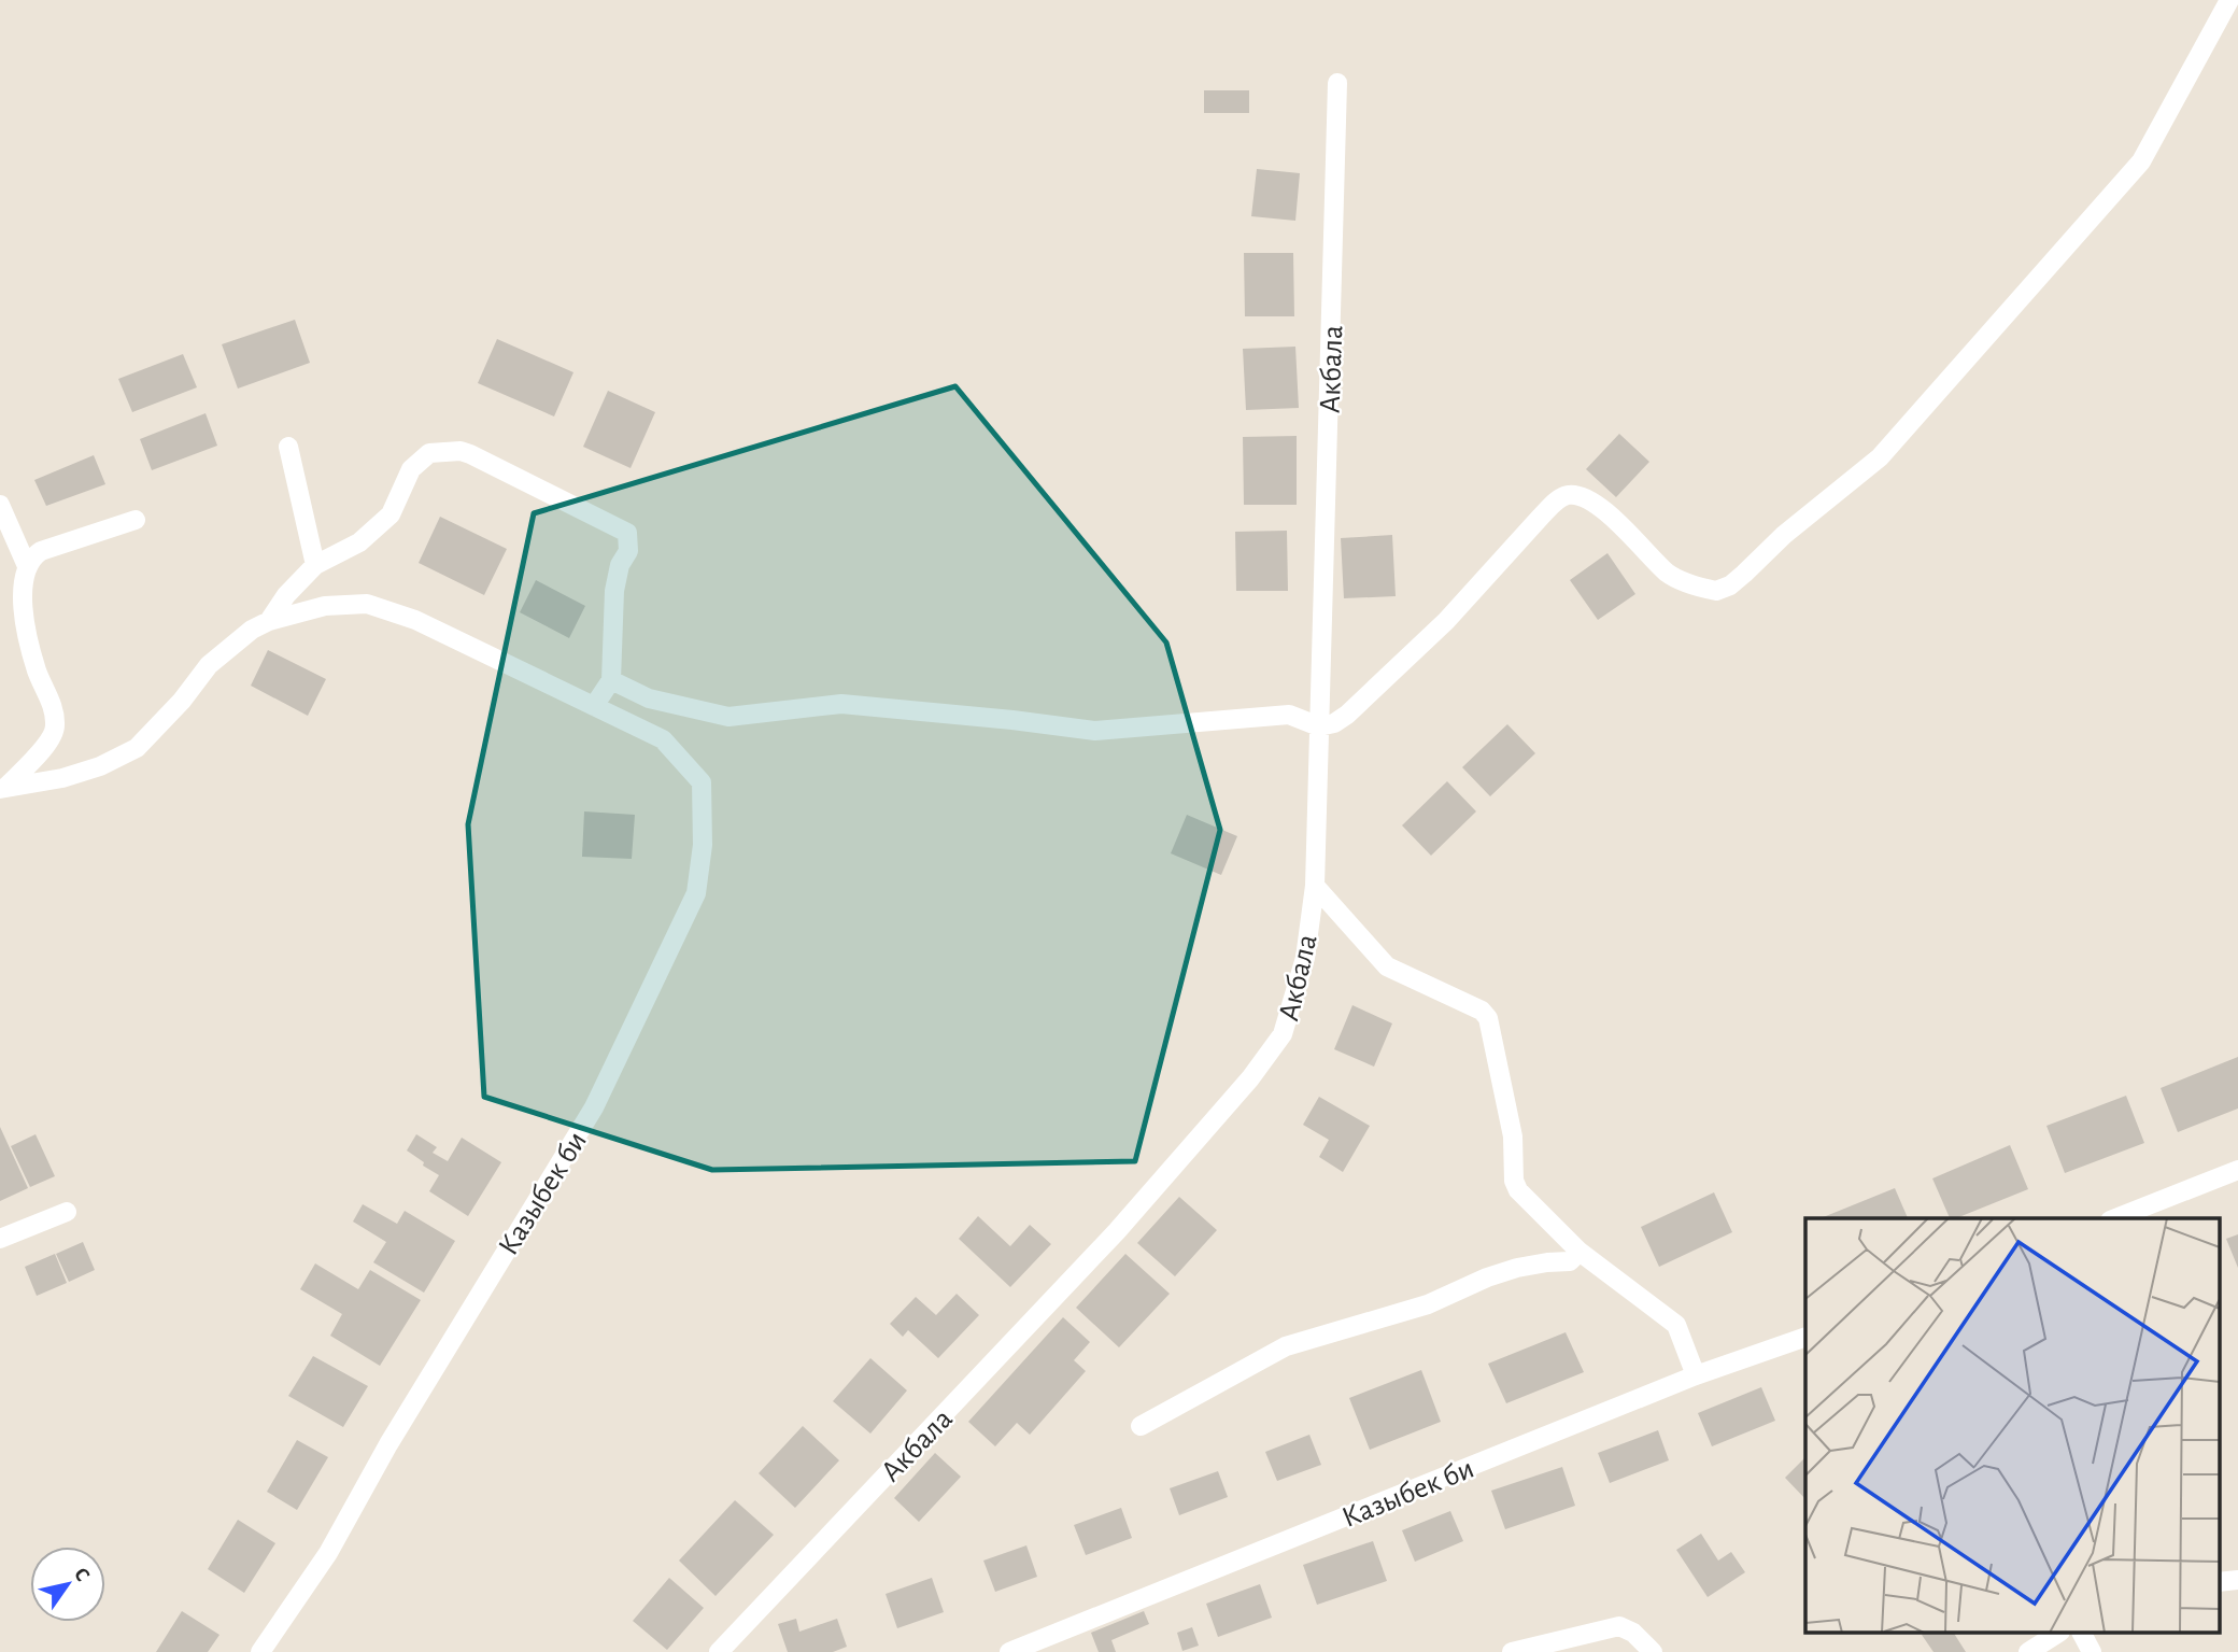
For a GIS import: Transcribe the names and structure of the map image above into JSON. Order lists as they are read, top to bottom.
{
  "streets": {
    "street": ["Акбала", "Казыбек би"]
  },
  "north": "top right"
}
